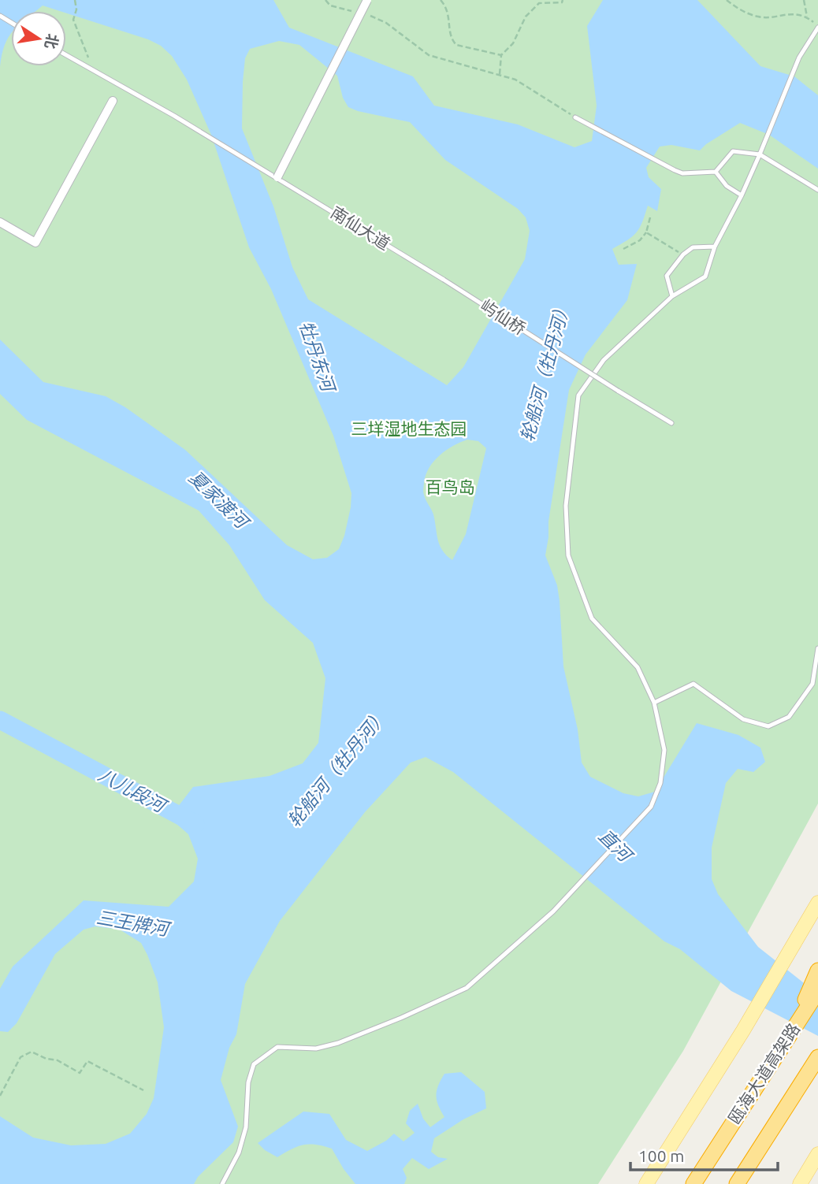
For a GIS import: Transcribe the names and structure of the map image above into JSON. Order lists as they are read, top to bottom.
{
  "streets": {
    "highway": ["瓯海大道高架路"],
    "lane": ["南仙大道", "屿仙桥"]
  },
  "crossings": [
    ["南仙大道", "屿仙桥"]
  ],
  "water": [
    "牡丹东河",
    "轮船河（牡丹河）",
    "夏家渡河",
    "八儿段河",
    "直河",
    "三王牌河"
  ],
  "parks": ["三垟湿地生态园", "百鸟岛"],
  "scale_bar": "100 m",
  "north": "right"
}
